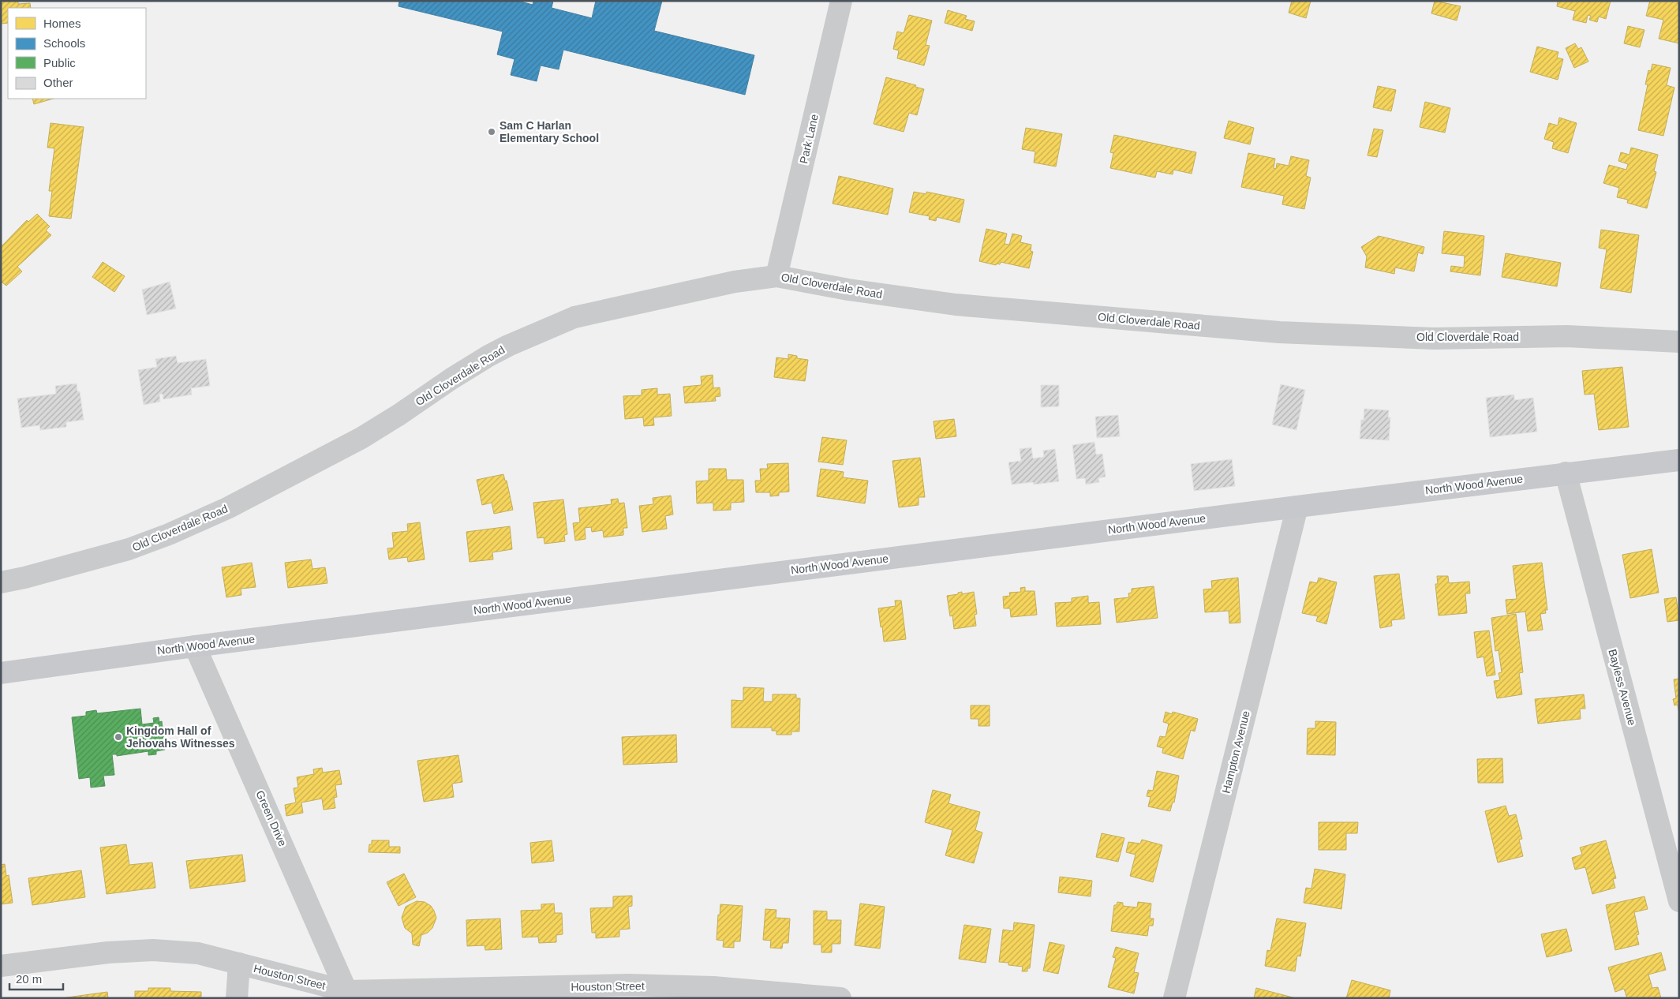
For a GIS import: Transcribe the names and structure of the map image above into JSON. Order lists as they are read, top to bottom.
{
  "streets": {
    "main road": ["North Wood Avenue"],
    "street": [
      "Park Lane",
      "Old Cloverdale Road",
      "Bayless Avenue",
      "Hampton Avenue",
      "Green Drive",
      "Houston Street"
    ]
  },
  "crossings": [
    ["Park Lane", "Old Cloverdale Road"],
    ["North Wood Avenue", "Bayless Avenue"],
    ["North Wood Avenue", "Hampton Avenue"],
    ["North Wood Avenue", "Green Drive"],
    ["Green Drive", "Houston Street"]
  ],
  "places": ["Sam C Harlan Elementary School", "Kingdom Hall of Jehovahs Witnesses"],
  "legend": [
    "Homes",
    "Schools",
    "Public",
    "Other"
  ],
  "scale_bar": "20 m"
}
